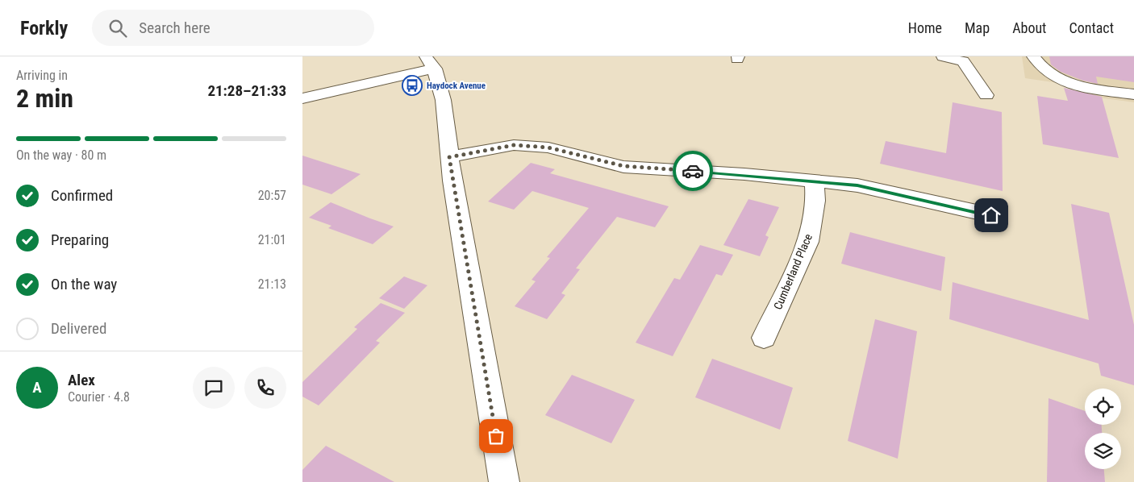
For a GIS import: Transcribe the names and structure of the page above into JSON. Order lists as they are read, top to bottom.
{
  "streets": {
    "street": ["Cumberland Place"]
  },
  "places": {
    "bus stop": ["Haydock Avenue"]
  },
  "page": {
    "header": "Forkly",
    "search": "Search here",
    "nav": [
      "Home",
      "Map",
      "About",
      "Contact"
    ],
    "heading": ["2 min", "Arriving in", "21:28–21:33"],
    "panel": ["Alex", "Courier · 4.8"],
    "bar": "On the way · 80 m",
    "list": [
      ["Confirmed", "20:57"],
      ["Preparing", "21:01"],
      ["On the way", "21:13"],
      "Delivered"
    ],
    "round": "A"
  }
}
